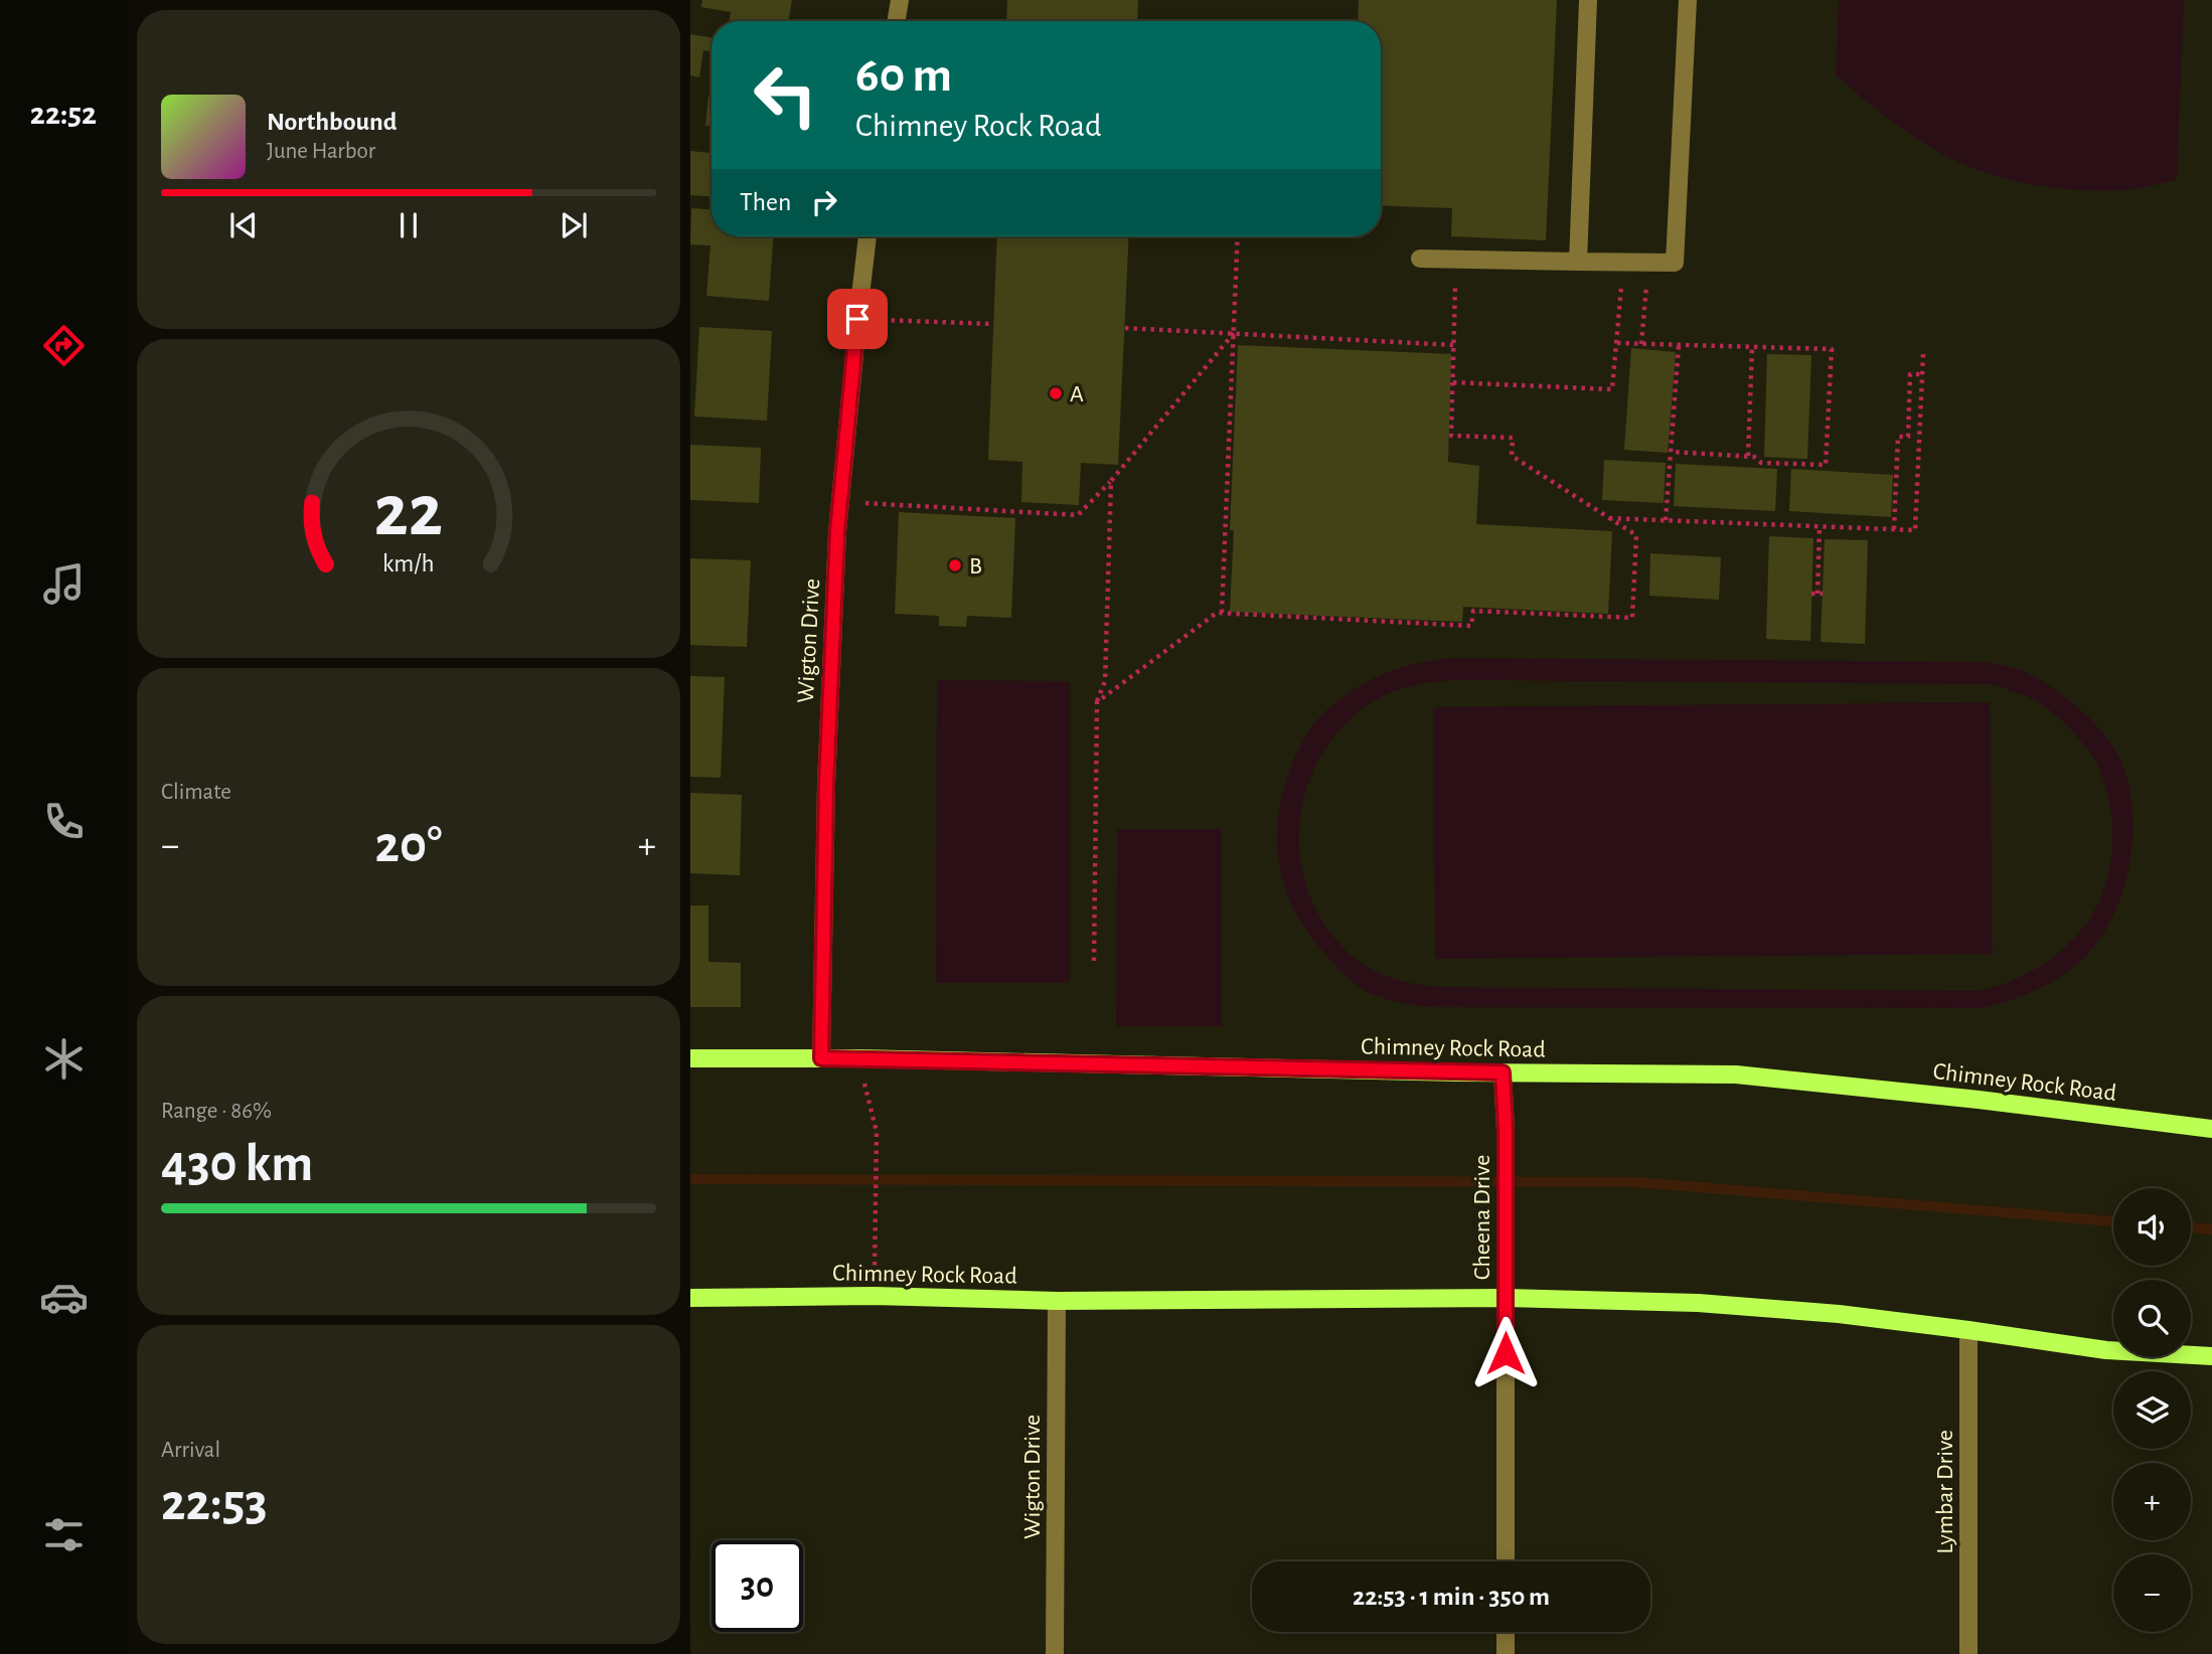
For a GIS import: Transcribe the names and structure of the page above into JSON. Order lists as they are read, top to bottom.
{
  "streets": {
    "main road": ["Chimney Rock Road"],
    "street": ["Wigton Drive", "Cheena Drive", "Lymbar Drive"]
  },
  "crossings": [
    ["Wigton Drive", "Chimney Rock Road"],
    ["Chimney Rock Road", "Cheena Drive"],
    ["Chimney Rock Road", "Lymbar Drive"]
  ],
  "places": ["A", "B"],
  "page": {
    "tabs": "22:52",
    "turn": ["60 m", "Chimney Rock Road"],
    "song": ["Northbound", "June Harbor"],
    "then": "Then",
    "tile": [
      "Climate",
      ["Range · 86%", "430 km"],
      ["Arrival", "22:53"]
    ],
    "heat": ["−", "20°", "+"],
    "map_buttons": ["+", "−"],
    "limit": "30",
    "trip": "22:53 · 1 min · 350 m",
    "gauge": ["22", "km/h"]
  }
}
